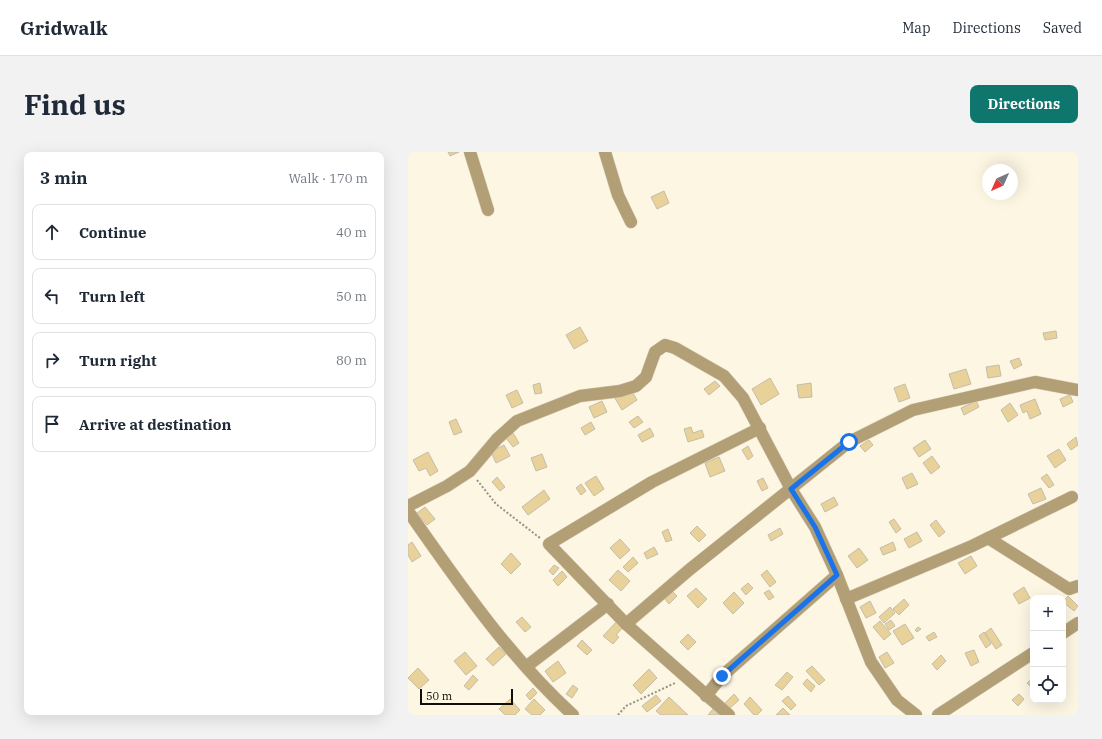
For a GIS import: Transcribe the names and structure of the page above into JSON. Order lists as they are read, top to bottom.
{
  "scale_bar": "50 m",
  "north": "bottom left",
  "page": {
    "header": "Gridwalk",
    "nav": ["Map", "Directions", "Saved"],
    "buttons": "Directions",
    "title": "Find us",
    "heading": ["3 min", "Walk · 170 m"],
    "list": [
      ["Continue", "40 m"],
      ["Turn left", "50 m"],
      ["Turn right", "80 m"],
      "Arrive at destination"
    ],
    "map_buttons": ["+", "−"],
    "scale": "50 m"
  }
}
